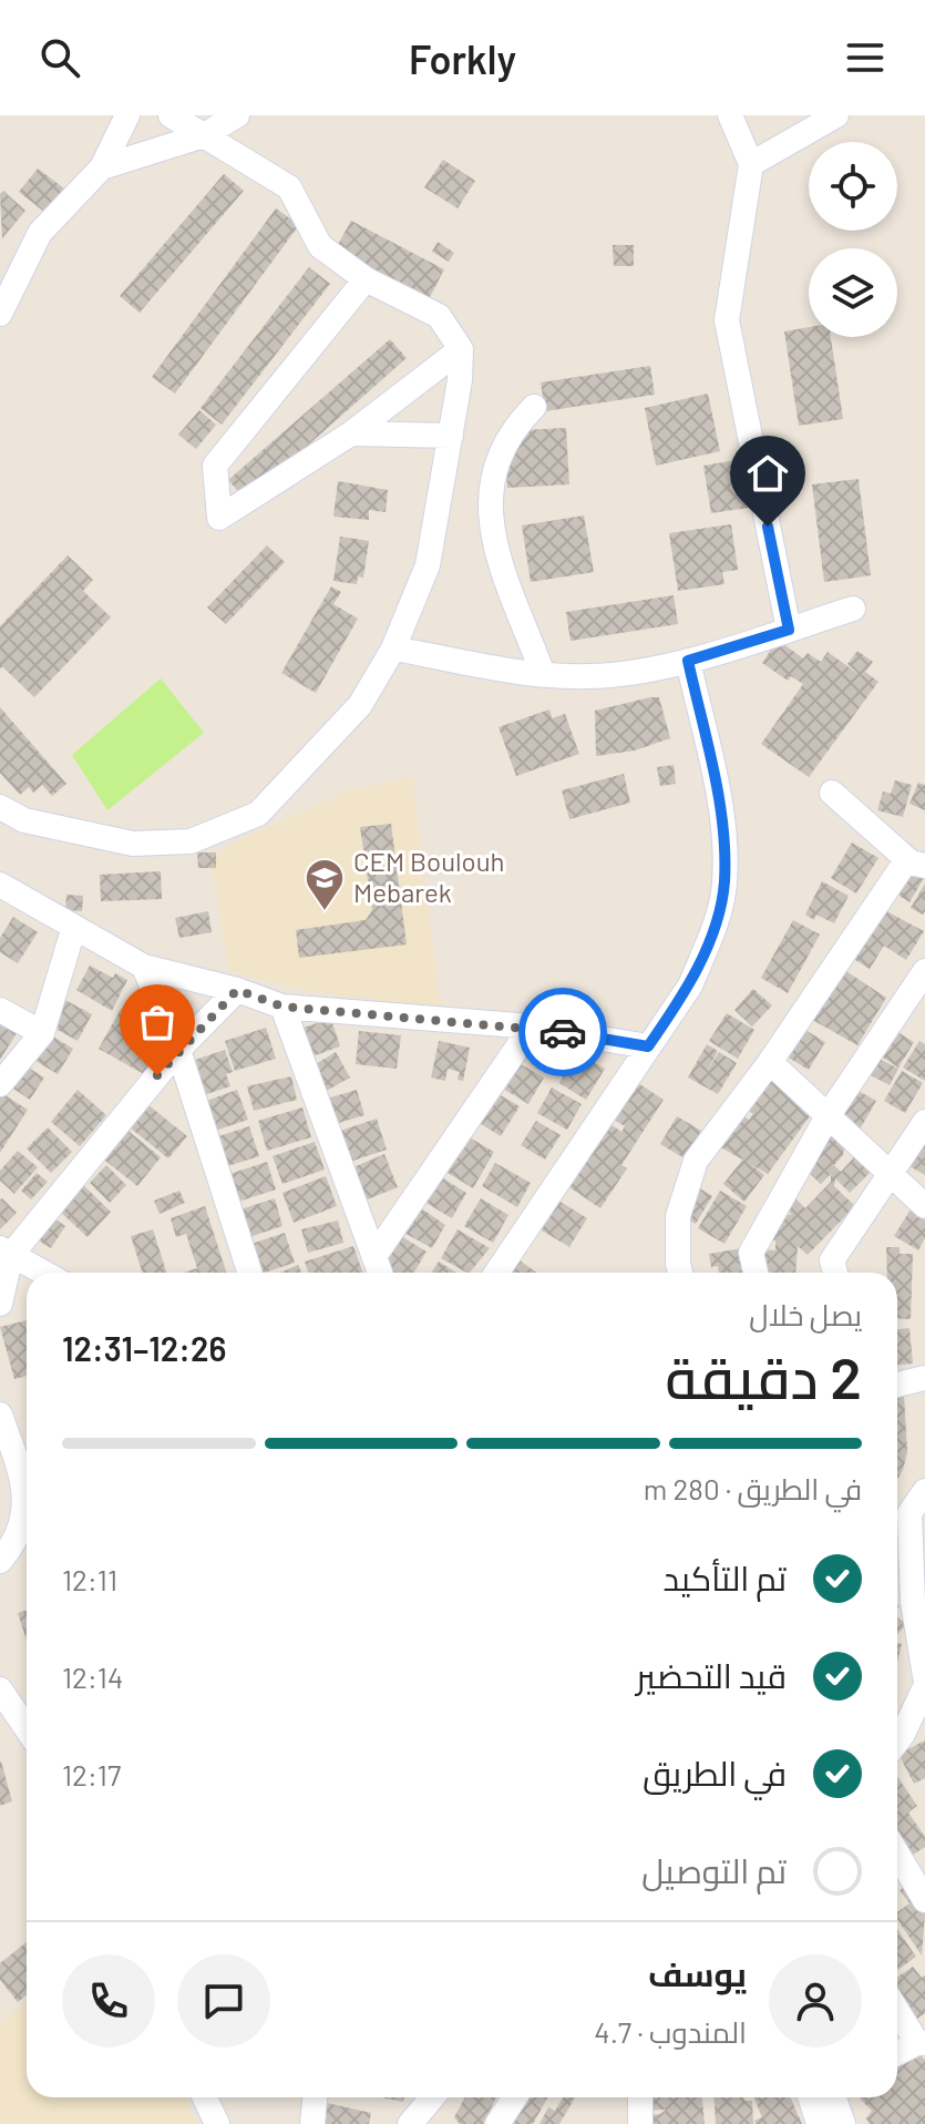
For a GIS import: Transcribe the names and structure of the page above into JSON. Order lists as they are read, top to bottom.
{
  "places": {
    "school or university": ["CEM Boulouh Mebarek"]
  },
  "page": {
    "header": "Forkly",
    "heading": ["2 دقيقة", "يصل خلال", "12:26–12:31"],
    "panel": ["يوسف", "المندوب · 4.7"],
    "bar": "في الطريق · 280 m",
    "list": [
      ["تم التأكيد", "12:11"],
      ["قيد التحضير", "12:14"],
      ["في الطريق", "12:17"],
      "تم التوصيل"
    ]
  }
}
